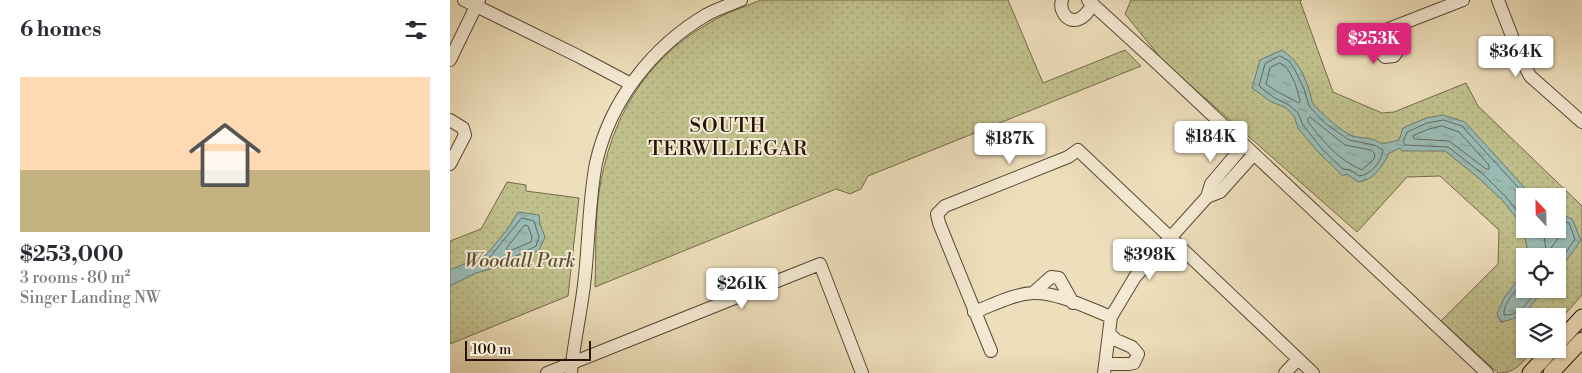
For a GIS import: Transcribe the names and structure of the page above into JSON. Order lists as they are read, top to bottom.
{
  "districts": ["SOUTH TERWILLEGAR"],
  "parks": ["Woodall Park"],
  "scale_bar": "100 m",
  "north": "top",
  "page": {
    "heading": "6 homes",
    "price": [
      "$253K",
      "$364K",
      "$184K",
      "$187K",
      "$398K",
      "$261K"
    ],
    "list": [
      {
        "name": "$253,000",
        "note": "3 rooms · 80 m² · Singer Landing NW"
      }
    ],
    "scale": "100 m"
  }
}
